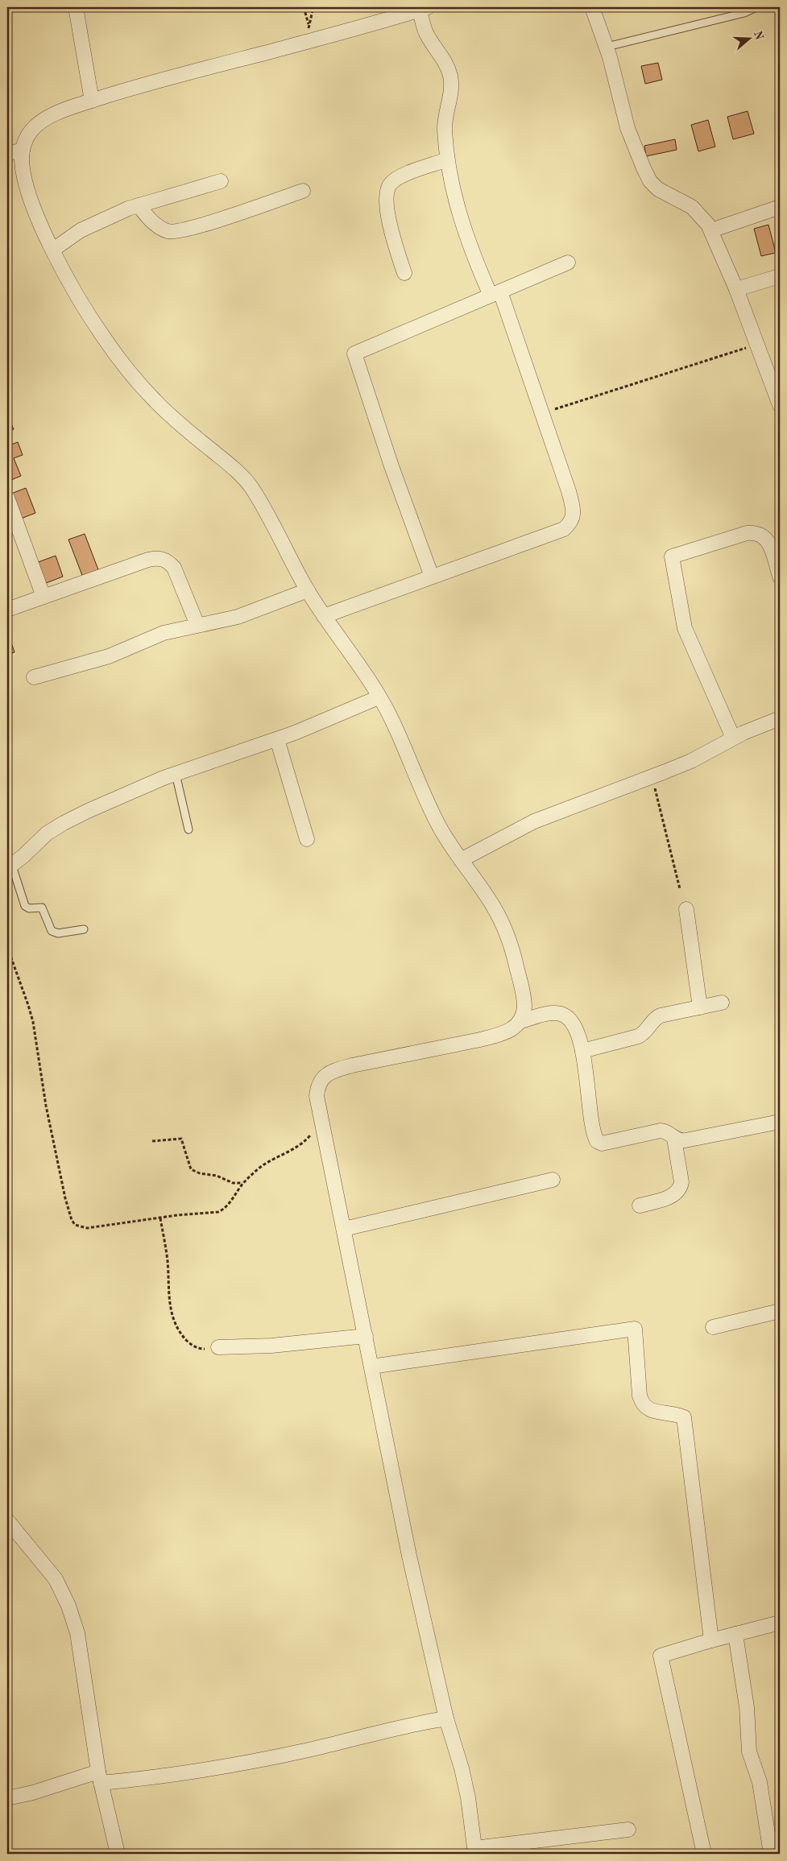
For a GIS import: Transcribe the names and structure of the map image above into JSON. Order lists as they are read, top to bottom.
{
  "north": "right"
}
